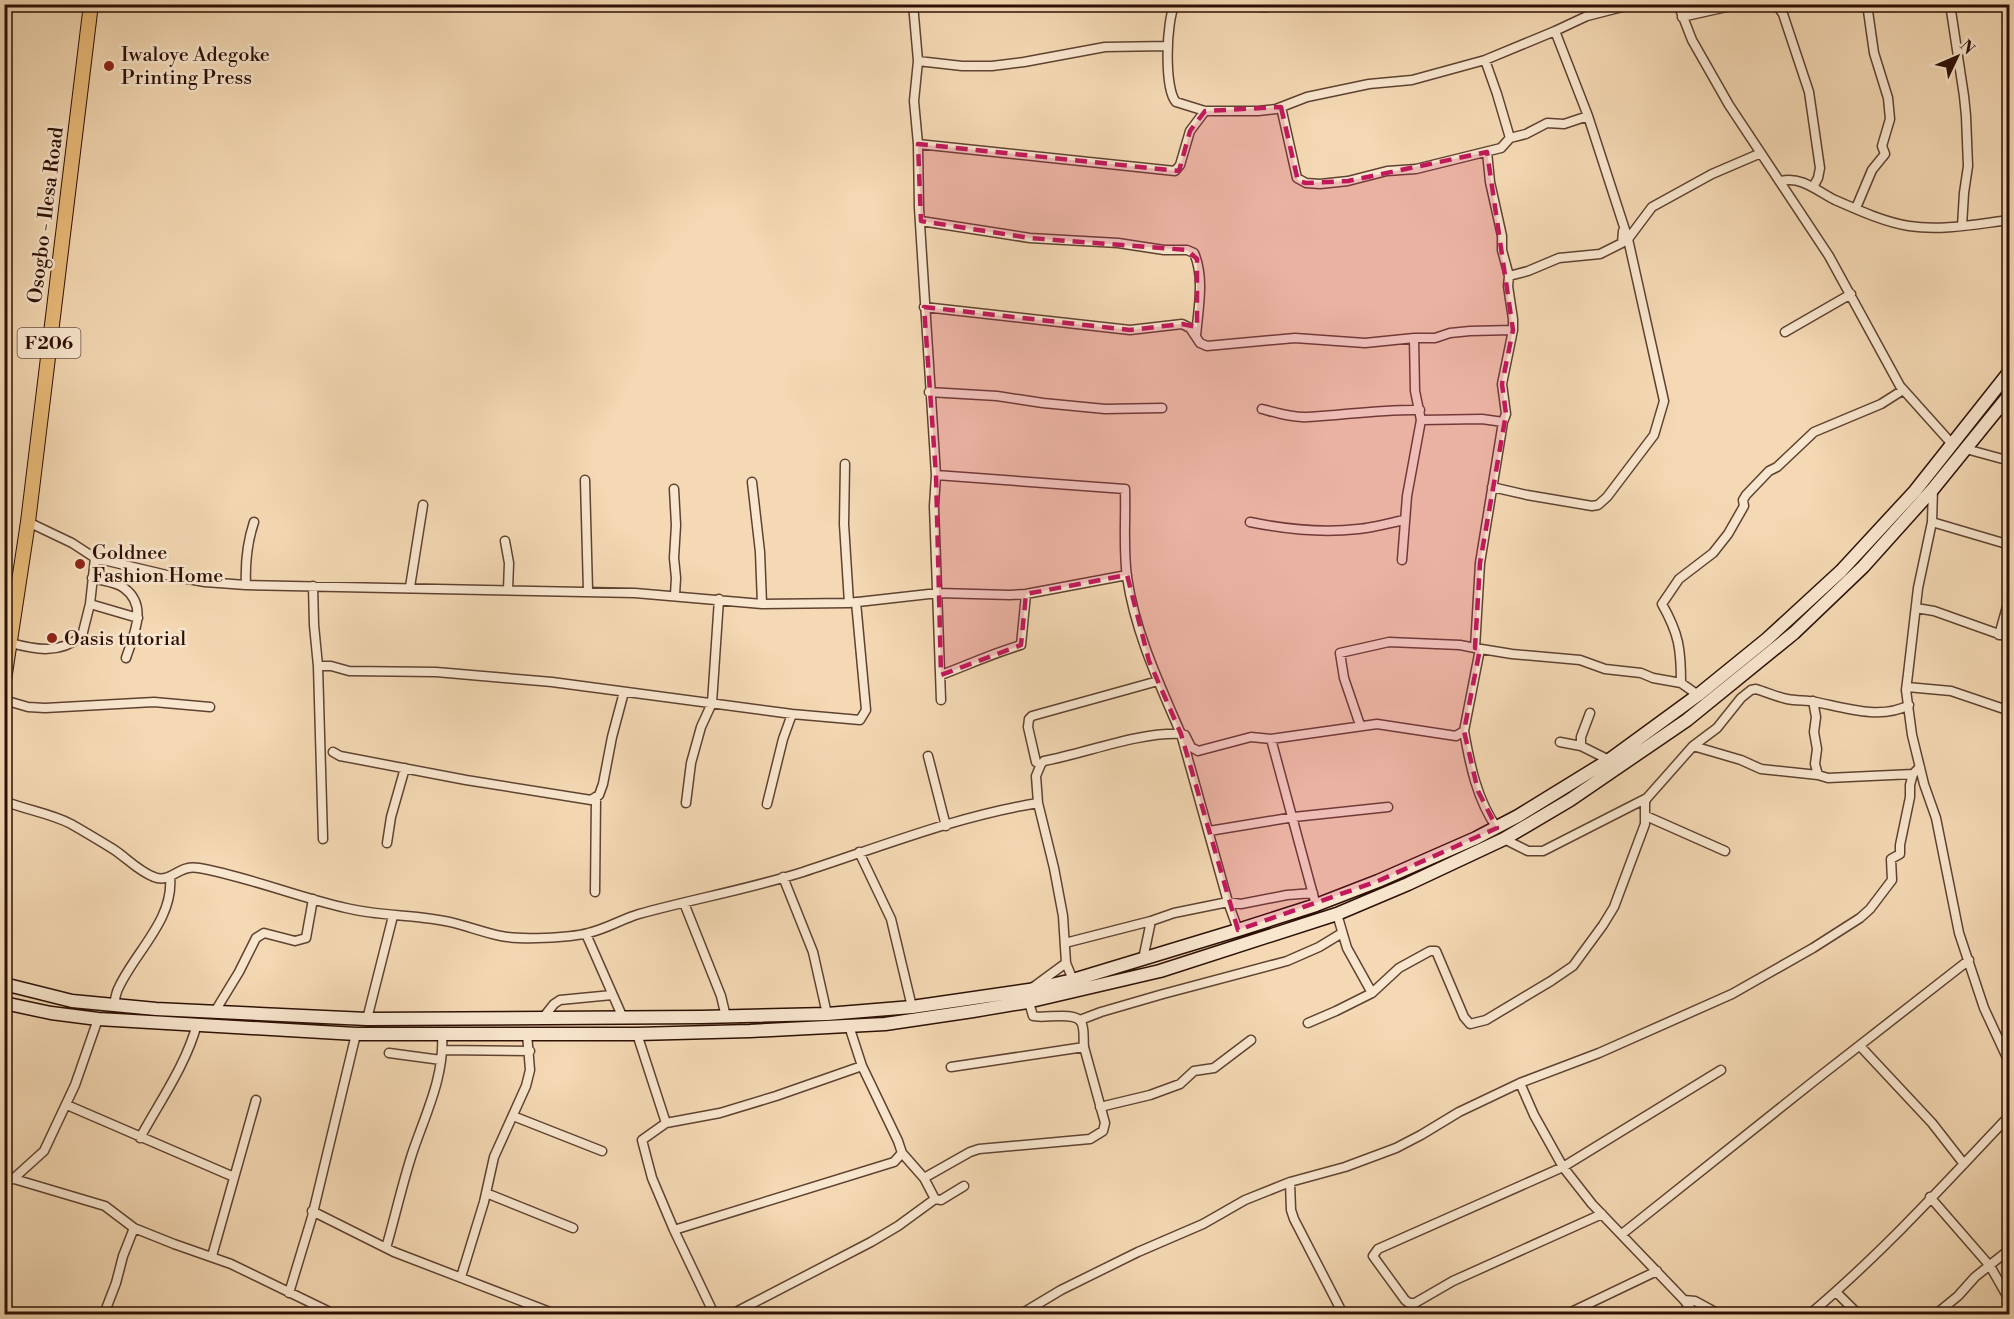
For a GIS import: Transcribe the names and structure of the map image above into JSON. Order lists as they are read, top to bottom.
{
  "streets": {
    "main road": ["Osogbo - Ilesa Road", "F206"]
  },
  "places": ["Iwaloye Adegoke Printing Press", "Goldnee Fashion Home", "Oasis tutorial"],
  "north": "top right"
}
